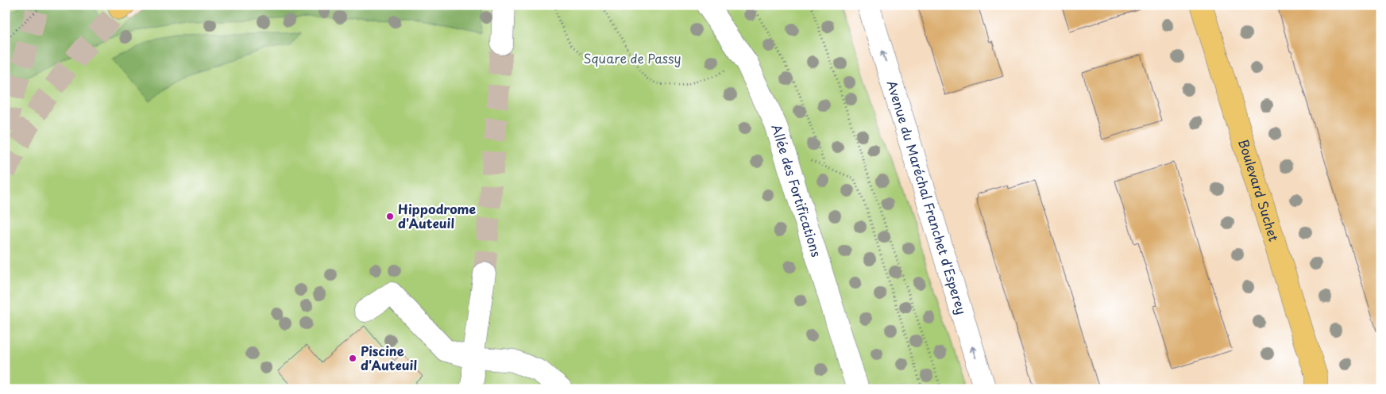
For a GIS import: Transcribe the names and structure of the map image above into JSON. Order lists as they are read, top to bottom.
{
  "streets": {
    "main road": ["Boulevard Suchet"],
    "street": ["Allée des Fortifications", "Avenue du Maréchal Franchet d'Esperey"]
  },
  "one_way": ["Avenue du Maréchal Franchet d'Esperey"],
  "parks": ["Square de Passy"],
  "places": ["Hippodrome d'Auteuil", "Piscine d'Auteuil"]
}
